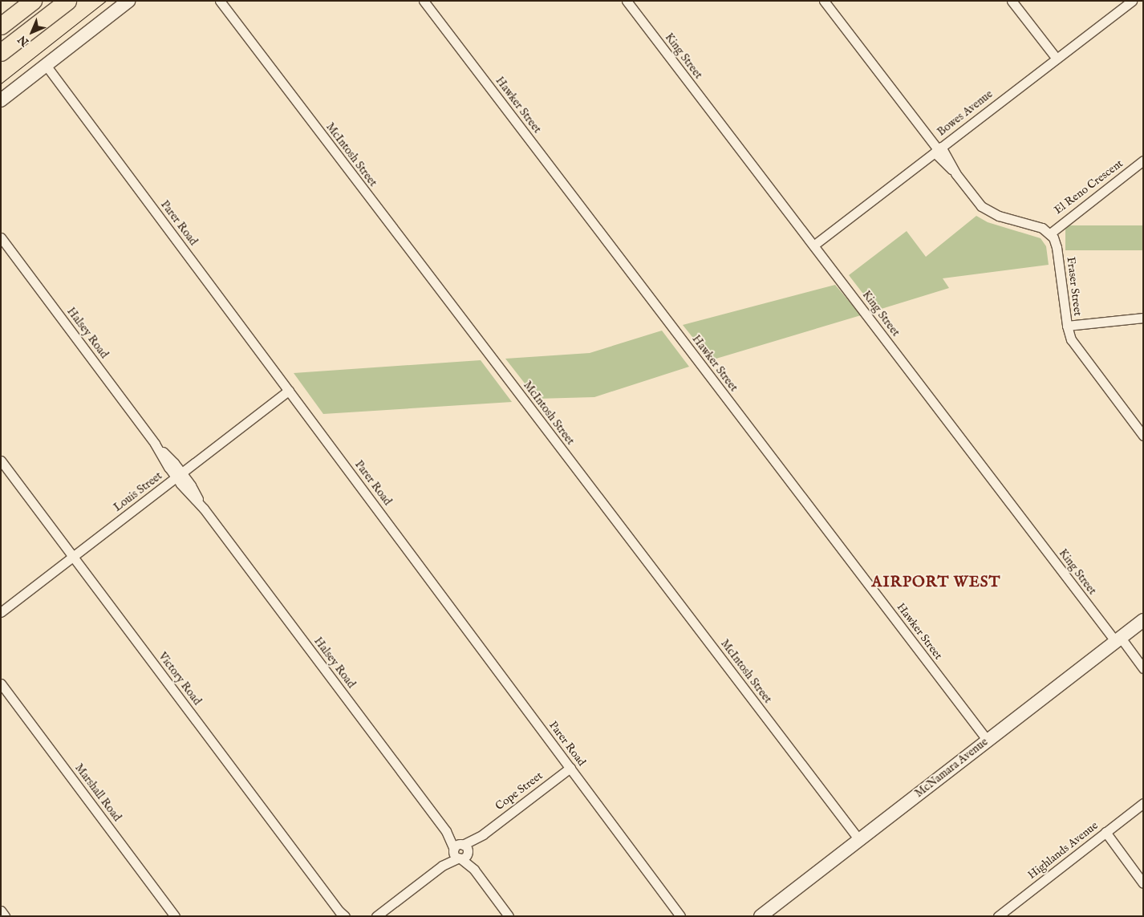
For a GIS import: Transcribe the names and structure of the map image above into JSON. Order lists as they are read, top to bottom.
{
  "streets": {
    "street": [
      "King Street",
      "Hawker Street",
      "Bowes Avenue",
      "McIntosh Street",
      "El Reno Crescent",
      "Parer Road",
      "Fraser Street",
      "Halsey Road",
      "Louis Street",
      "Victory Road",
      "McNamara Avenue",
      "Cope Street",
      "Marshall Road",
      "Highlands Avenue"
    ]
  },
  "crossings": [
    ["King Street", "Bowes Avenue"],
    ["King Street", "McNamara Avenue"],
    ["Hawker Street", "McNamara Avenue"],
    ["McIntosh Street", "McNamara Avenue"],
    ["El Reno Crescent", "Fraser Street"],
    ["Parer Road", "Louis Street"],
    ["Parer Road", "Cope Street"],
    ["Halsey Road", "Louis Street"],
    ["Halsey Road", "Cope Street"],
    ["Louis Street", "Victory Road"]
  ],
  "districts": ["AIRPORT WEST"],
  "north": "bottom left"
}
